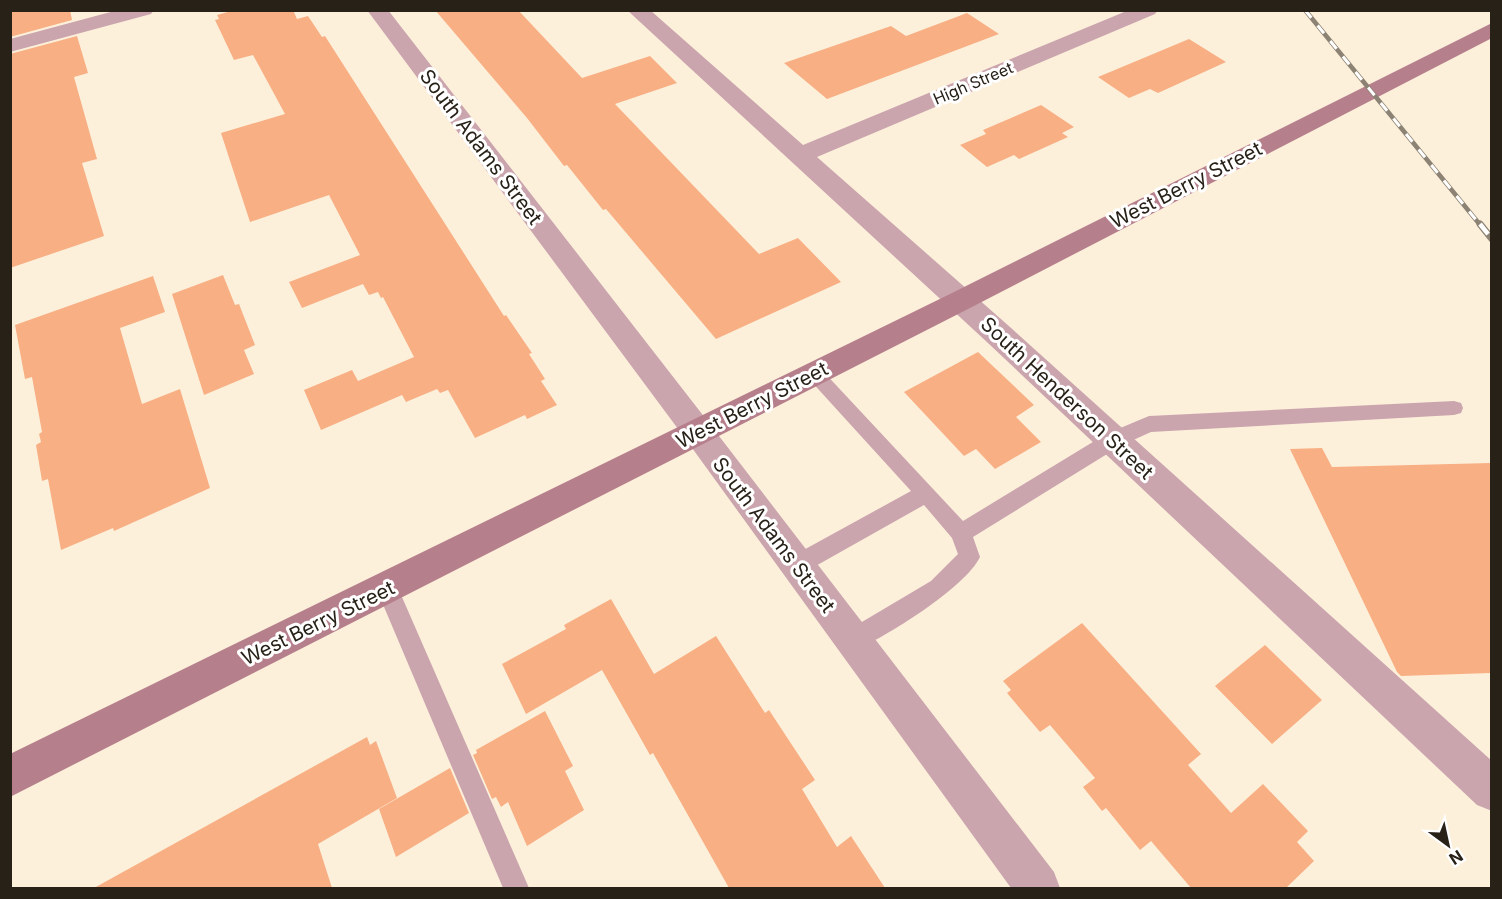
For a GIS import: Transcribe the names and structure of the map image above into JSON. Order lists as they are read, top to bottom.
{
  "streets": {
    "main road": ["West Berry Street"],
    "street": ["High Street", "South Adams Street", "South Henderson Street"]
  },
  "crossings": [
    ["High Street", "South Henderson Street"],
    ["South Adams Street", "West Berry Street"],
    ["West Berry Street", "South Henderson Street"]
  ],
  "north": "bottom right"
}
